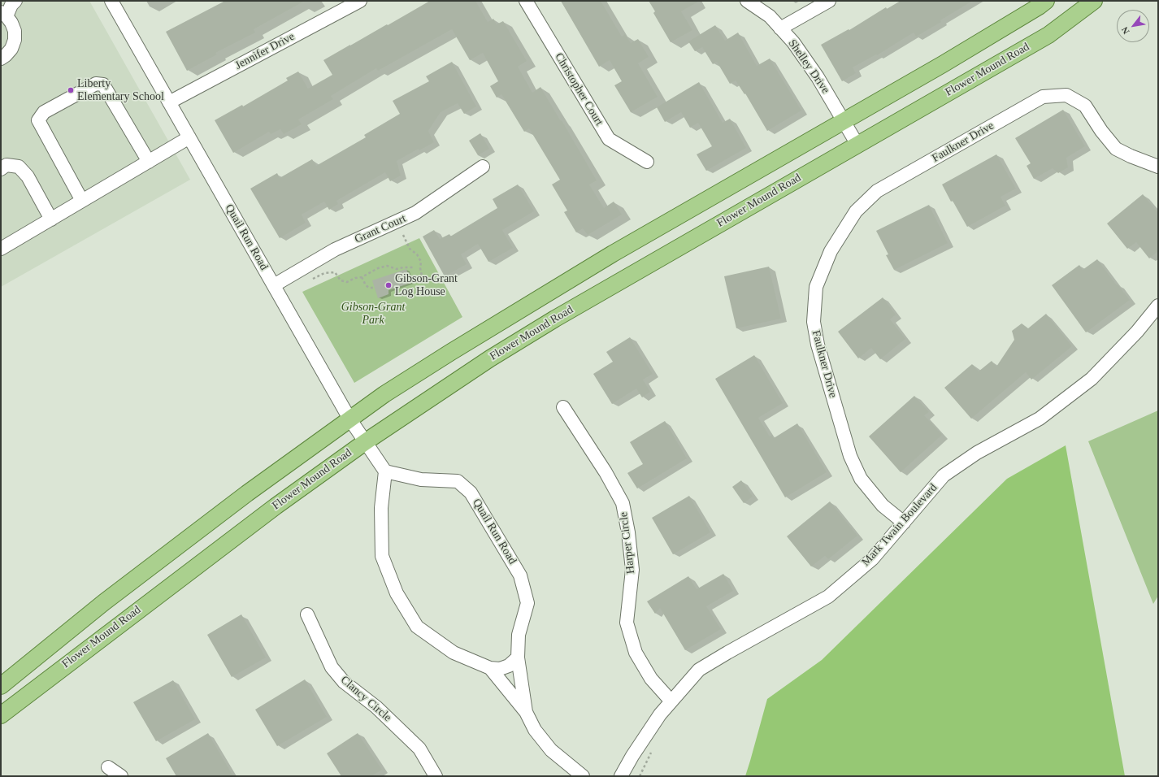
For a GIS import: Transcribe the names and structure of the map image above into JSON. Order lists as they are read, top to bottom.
{
  "streets": {
    "main road": ["Flower Mound Road"],
    "street": [
      "Jennifer Drive",
      "Shelley Drive",
      "Christopher Court",
      "Faulkner Drive",
      "Grant Court",
      "Quail Run Road",
      "Mark Twain Boulevard",
      "Harper Circle",
      "Clancy Circle"
    ]
  },
  "crossings": [
    ["Jennifer Drive", "Quail Run Road"],
    ["Shelley Drive", "Flower Mound Road"],
    ["Flower Mound Road", "Quail Run Road"],
    ["Faulkner Drive", "Mark Twain Boulevard"],
    ["Grant Court", "Quail Run Road"],
    ["Mark Twain Boulevard", "Harper Circle"]
  ],
  "parks": ["Gibson-Grant Park"],
  "places": ["Liberty Elementary School", "Gibson-Grant Log House"],
  "north": "bottom left"
}
